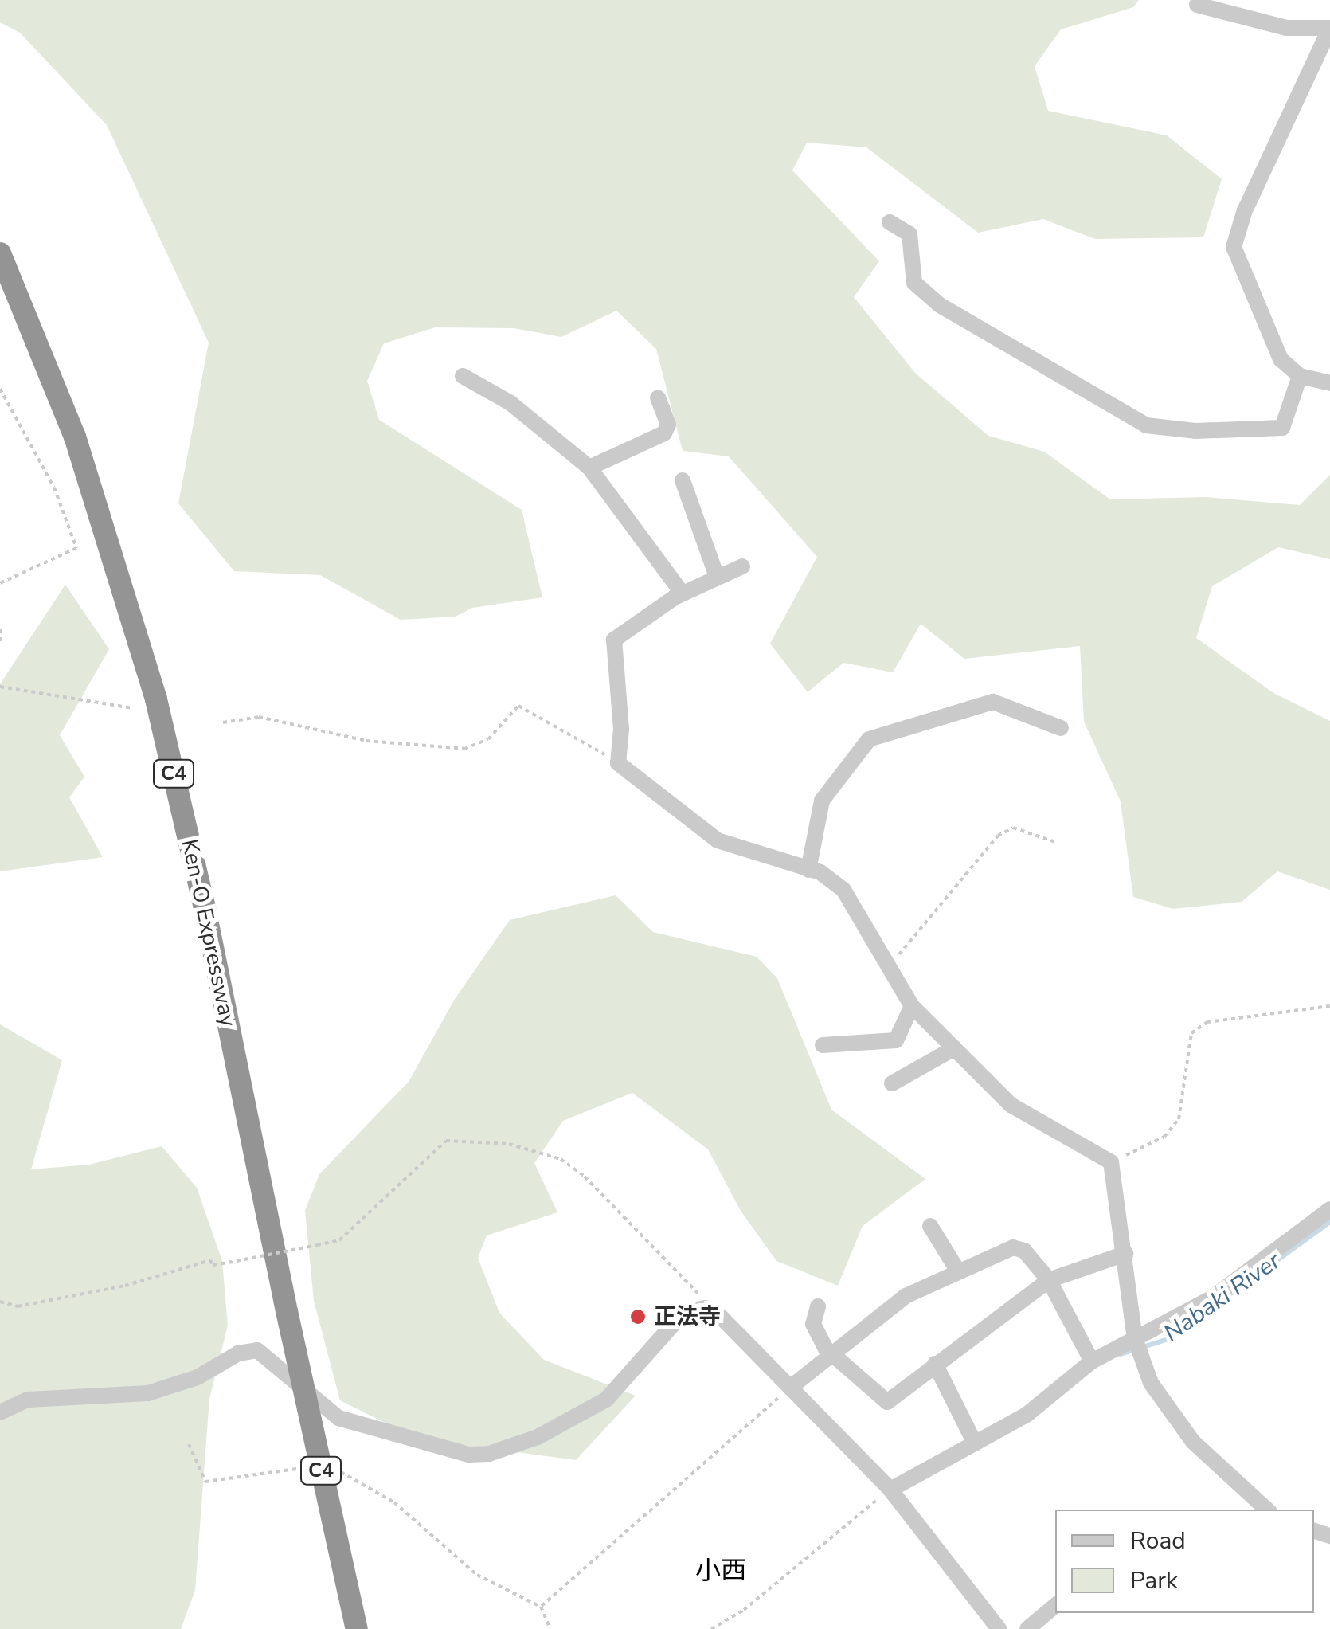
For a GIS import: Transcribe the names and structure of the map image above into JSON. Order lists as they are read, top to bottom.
{
  "streets": {
    "highway": ["C4", "Ken-O Expressway"]
  },
  "districts": ["小西"],
  "water": ["Nabaki River"],
  "places": ["正法寺"],
  "legend": ["Road", "Park"]
}
